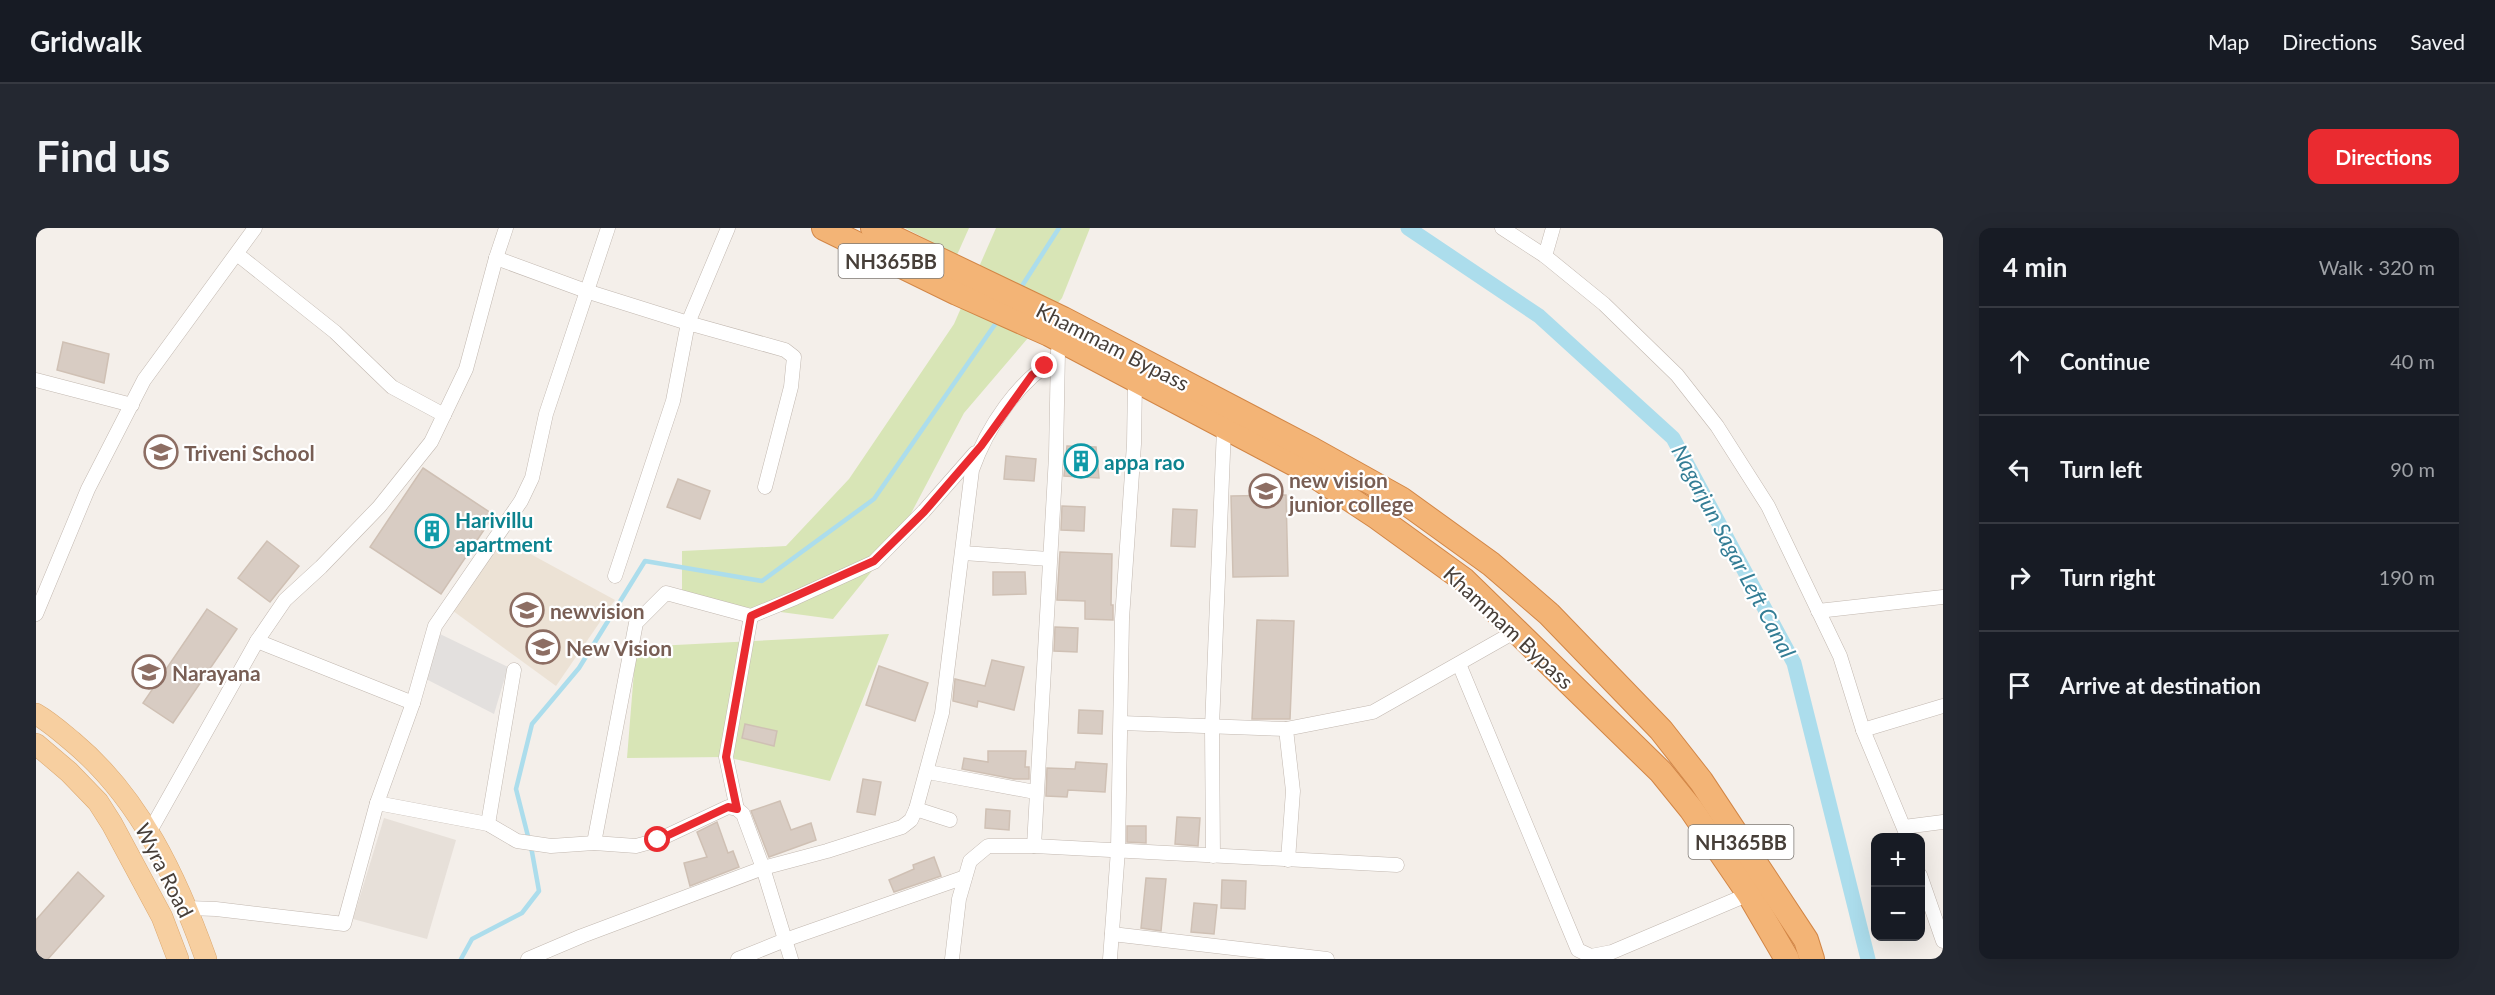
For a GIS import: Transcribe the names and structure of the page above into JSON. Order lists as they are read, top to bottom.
{
  "streets": {
    "highway": ["NH365BB", "Khammam Bypass"],
    "main road": ["Wyra Road"]
  },
  "water": ["Nagarjun Sagar Left Canal"],
  "places": {
    "school or university": [
      "Triveni School",
      "new vision junior college",
      "newvision",
      "New Vision",
      "Narayana"
    ],
    "building": ["appa rao", "Harivillu apartment"]
  },
  "page": {
    "header": "Gridwalk",
    "nav": ["Map", "Directions", "Saved"],
    "buttons": "Directions",
    "title": "Find us",
    "heading": ["4 min", "Walk · 320 m"],
    "list": [
      ["Continue", "40 m"],
      ["Turn left", "90 m"],
      ["Turn right", "190 m"],
      "Arrive at destination"
    ],
    "map_buttons": ["+", "−"]
  }
}
